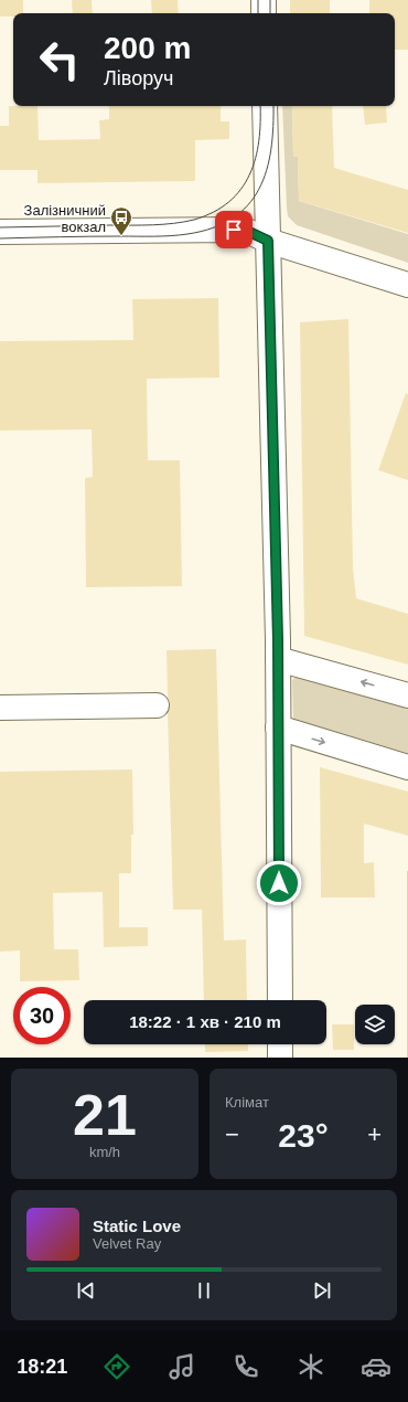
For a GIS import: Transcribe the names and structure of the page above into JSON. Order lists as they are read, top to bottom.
{
  "places": {
    "bus stop": ["Залізничний вокзал"]
  },
  "page": {
    "turn": ["200 m", "Ліворуч"],
    "limit": "30",
    "trip": "18:22 · 1 хв · 210 m",
    "tile": [
      ["21", "km/h"],
      "Клімат"
    ],
    "heat": ["−", "23°", "+"],
    "song": ["Static Love", "Velvet Ray"],
    "tabs": "18:21"
  }
}
